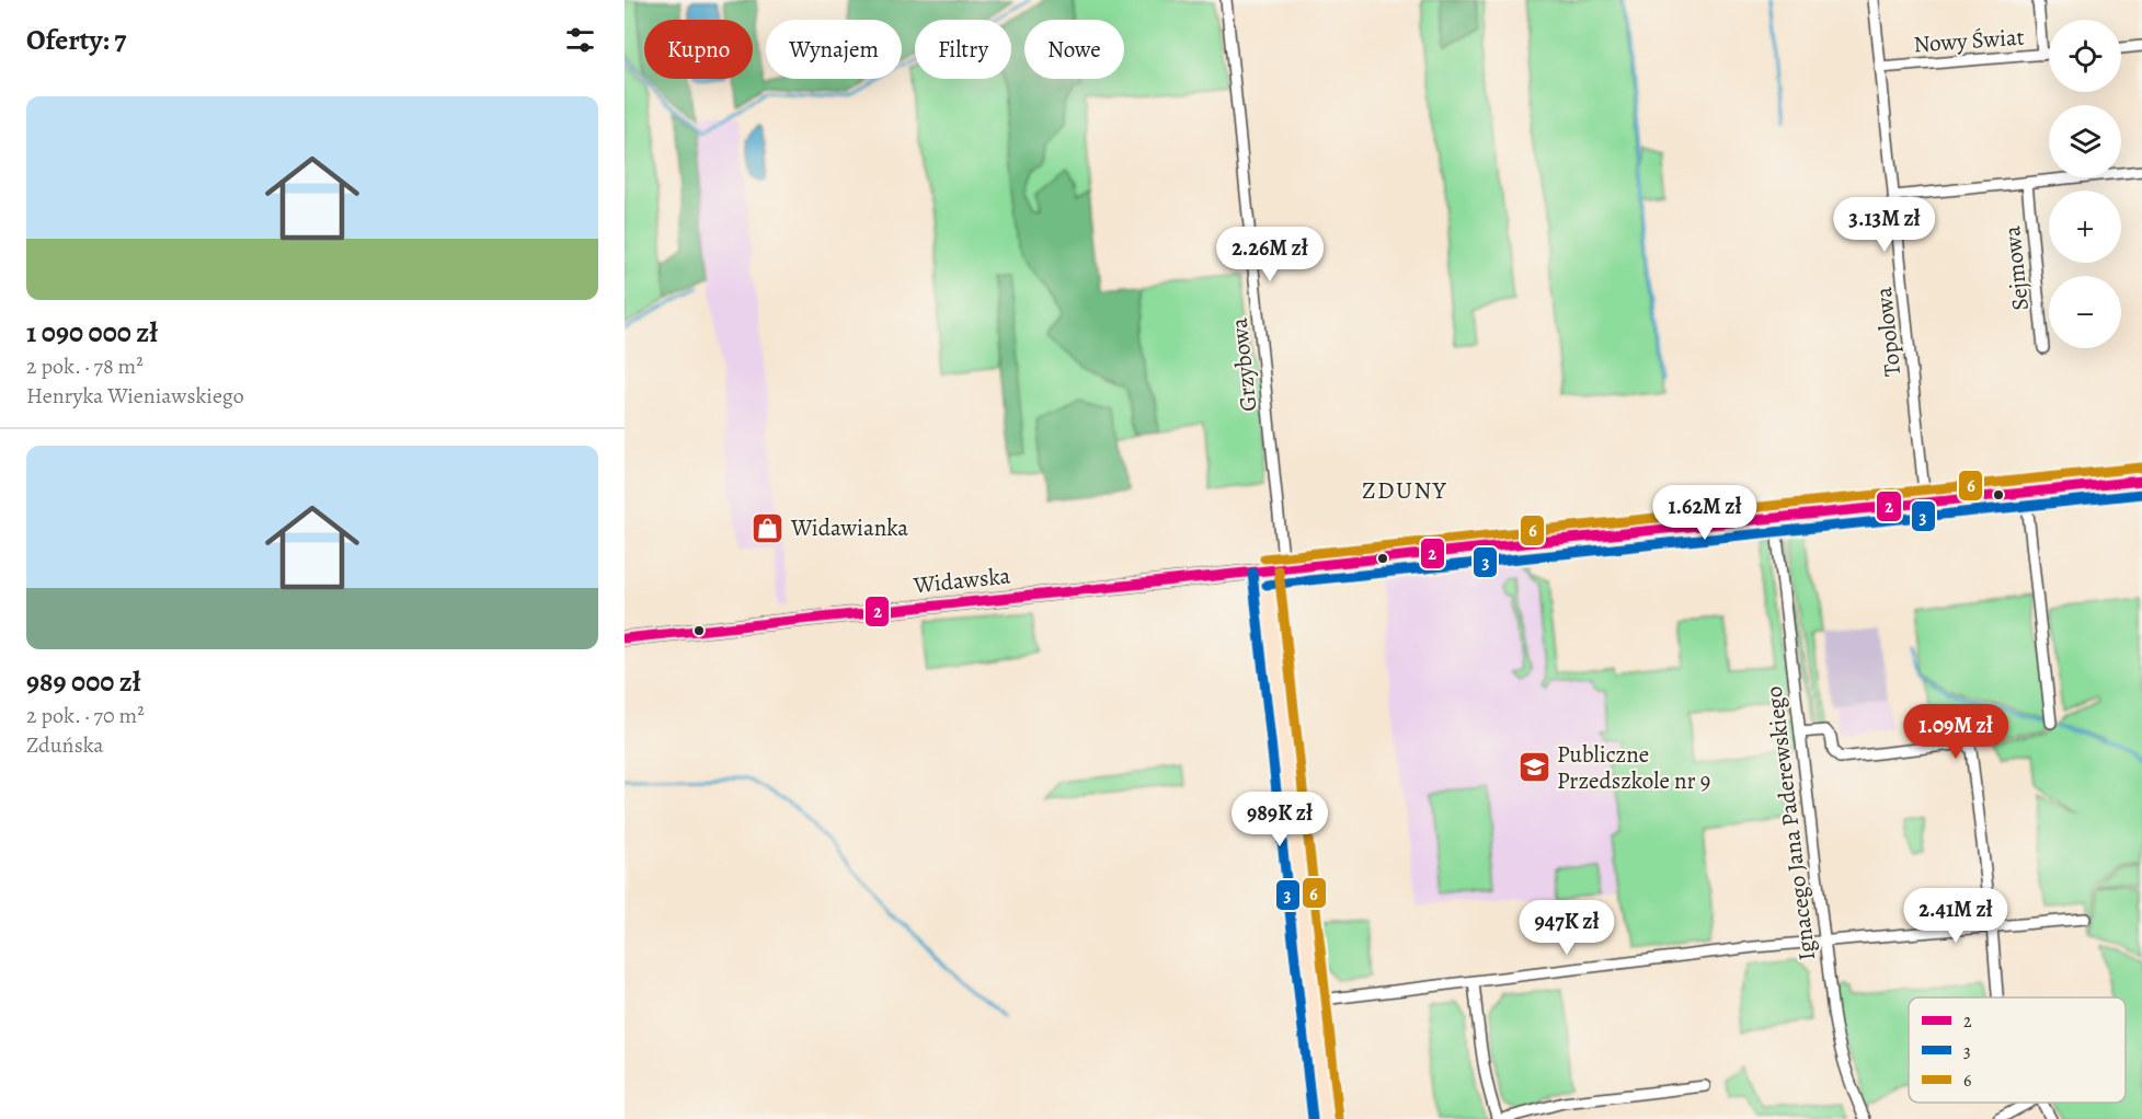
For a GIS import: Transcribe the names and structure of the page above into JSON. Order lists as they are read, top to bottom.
{
  "streets": {
    "street": [
      "Nowy Świat",
      "Sejmowa",
      "Topolowa",
      "Grzybowa",
      "Widawska",
      "Ignacego Jana Paderewskiego"
    ]
  },
  "crossings": [
    ["Nowy Świat", "Topolowa"],
    ["Topolowa", "Widawska"],
    ["Grzybowa", "Widawska"],
    ["Widawska", "Ignacego Jana Paderewskiego"]
  ],
  "districts": ["ZDUNY"],
  "places": {
    "shop": ["Widawianka"],
    "school or university": ["Publiczne Przedszkole nr 9"]
  },
  "lines": ["transit line 6", "transit line 2", "transit line 3"],
  "legend": ["2", "3", "6"],
  "page": {
    "heading": "Oferty: 7",
    "map_buttons": ["+", "−"],
    "chip": [
      "Kupno",
      "Wynajem",
      "Filtry",
      "Nowe"
    ],
    "list": [
      {
        "name": "1 090 000 zł",
        "note": "2 pok. · 78 m² · Henryka Wieniawskiego"
      },
      {
        "name": "989 000 zł",
        "note": "2 pok. · 70 m² · Zduńska"
      }
    ],
    "price": [
      "3.13M zł",
      "2.26M zł",
      "1.62M zł",
      "1.09M zł",
      "989K zł",
      "2.41M zł",
      "947K zł"
    ]
  }
}
